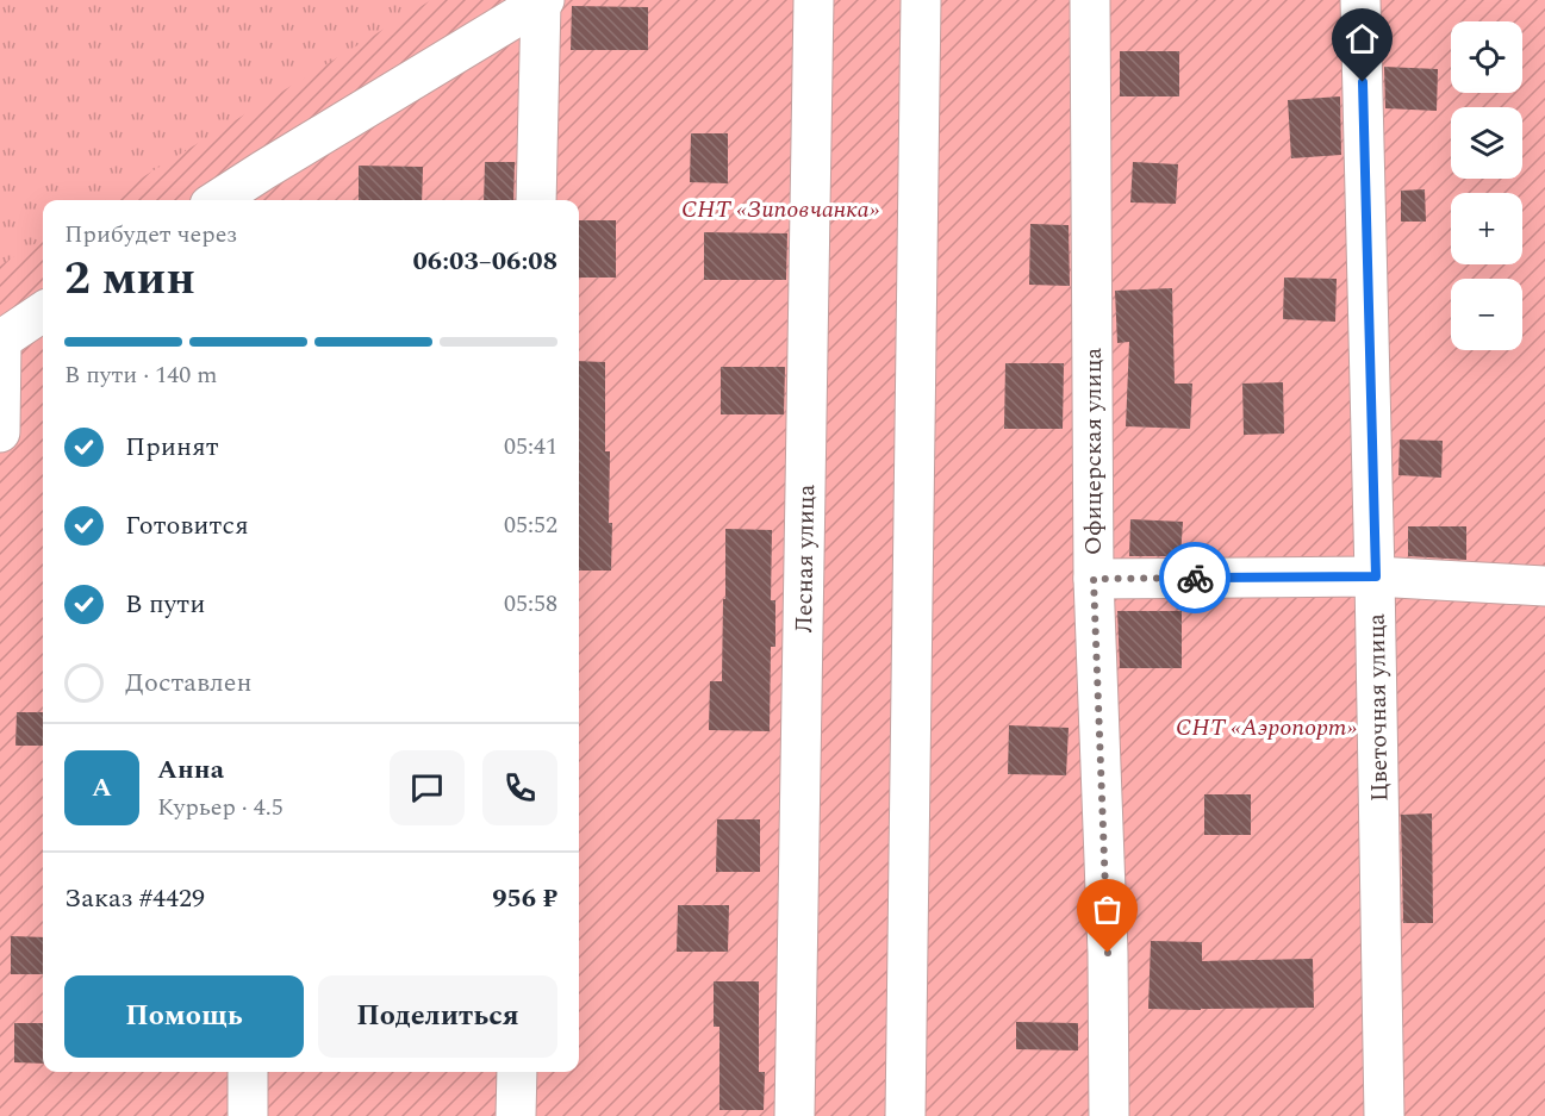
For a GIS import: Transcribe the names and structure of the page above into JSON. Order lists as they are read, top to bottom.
{
  "streets": {
    "street": ["Офицерская улица", "Лесная улица", "Цветочная улица"]
  },
  "parks": ["СНТ «Зиповчанка»", "СНТ «Аэропорт»"],
  "page": {
    "map_buttons": ["+", "−"],
    "heading": ["2 мин", "Прибудет через", "06:03–06:08"],
    "panel": [
      "Анна",
      "Курьер · 4.5",
      "Заказ #4429",
      "956 ₽"
    ],
    "bar": "В пути · 140 m",
    "list": [
      ["Принят", "05:41"],
      ["Готовится", "05:52"],
      ["В пути", "05:58"],
      "Доставлен"
    ],
    "round": "А",
    "buttons": ["Помощь", "Поделиться"]
  }
}
